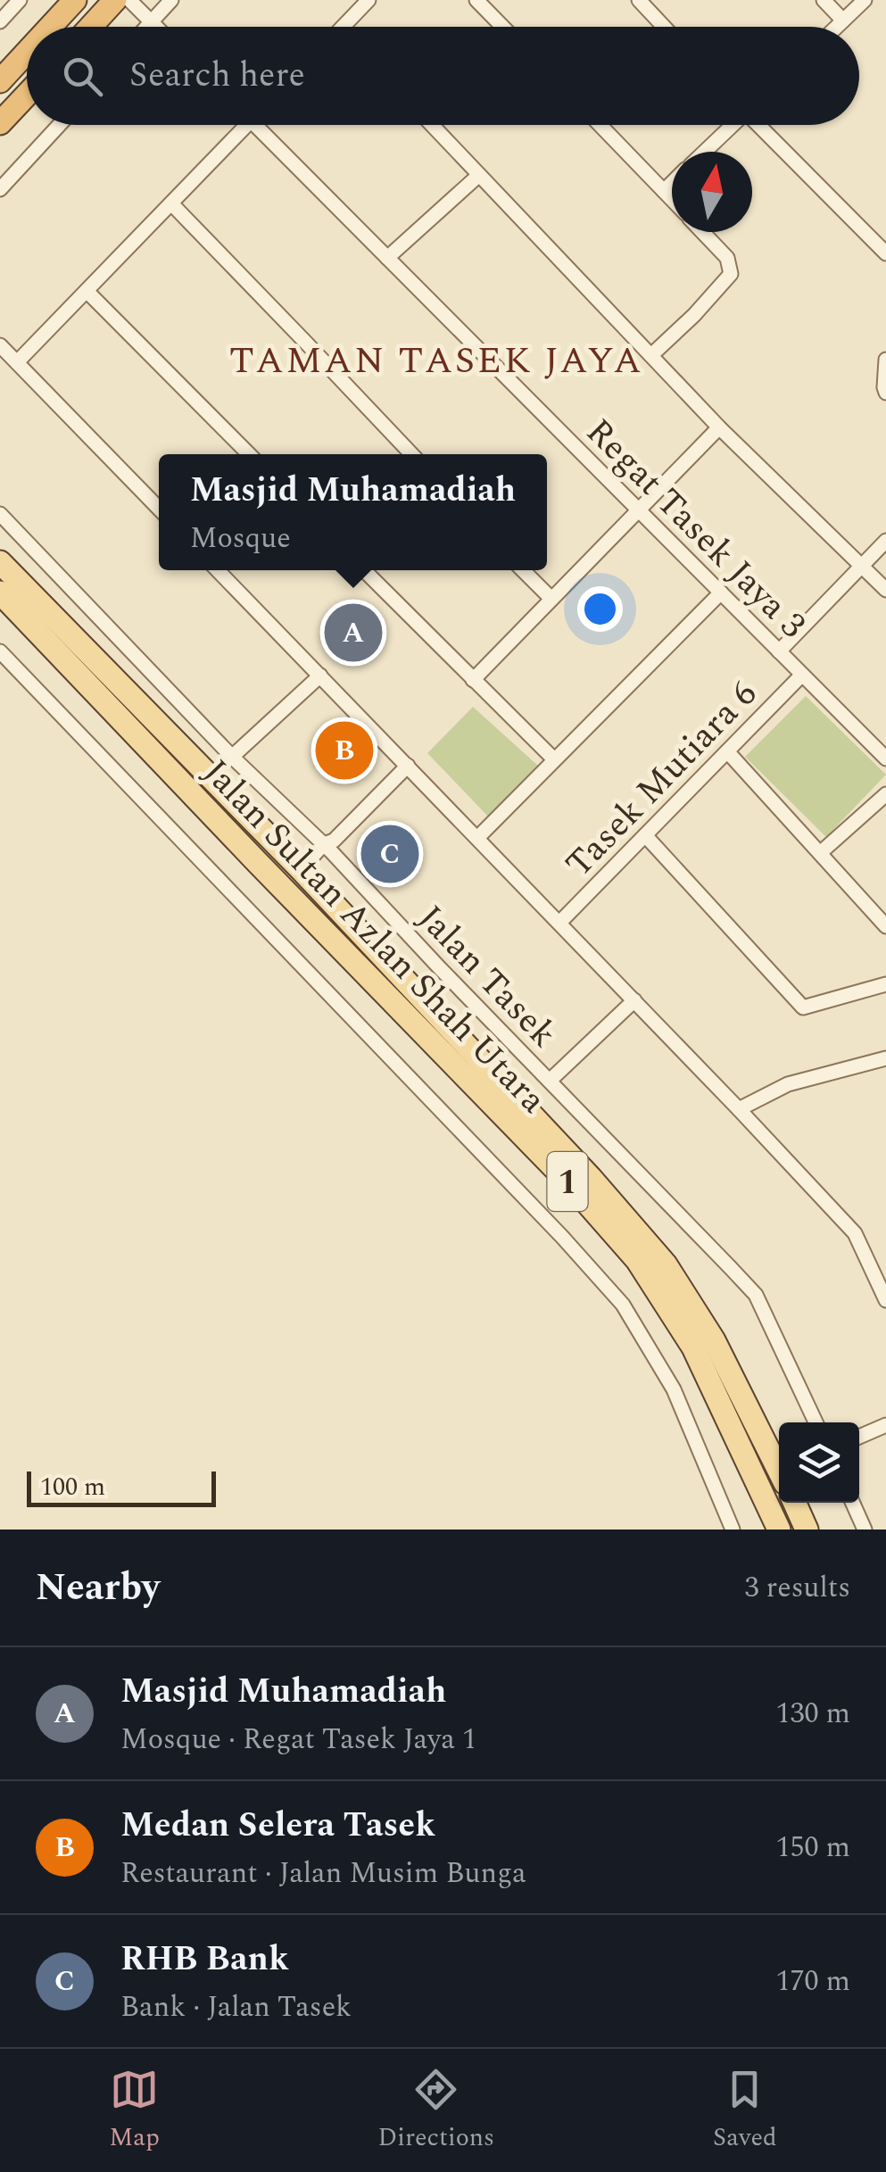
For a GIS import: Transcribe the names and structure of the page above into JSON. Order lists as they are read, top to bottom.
{
  "streets": {
    "main road": ["Jalan Sultan Azlan Shah Utara", "1"],
    "street": ["Regat Tasek Jaya 3", "Tasek Mutiara 6", "Jalan Tasek"]
  },
  "crossings": [
    ["Regat Tasek Jaya 3", "Tasek Mutiara 6"]
  ],
  "districts": ["TAMAN TASEK JAYA"],
  "scale_bar": "100 m",
  "north": "top",
  "page": {
    "search": "Search here",
    "popup": ["Masjid Muhamadiah", "Mosque"],
    "pins": ["A", "B", "C"],
    "scale": "100 m",
    "heading": ["Nearby", "3 results"],
    "list": [
      {
        "mark": "A",
        "name": "Masjid Muhamadiah",
        "note": "Mosque · Regat Tasek Jaya 1",
        "value": "130 m"
      },
      {
        "mark": "B",
        "name": "Medan Selera Tasek",
        "note": "Restaurant · Jalan Musim Bunga",
        "value": "150 m"
      },
      {
        "mark": "C",
        "name": "RHB Bank",
        "note": "Bank · Jalan Tasek",
        "value": "170 m"
      }
    ],
    "nav": ["Map", "Directions", "Saved"]
  }
}
